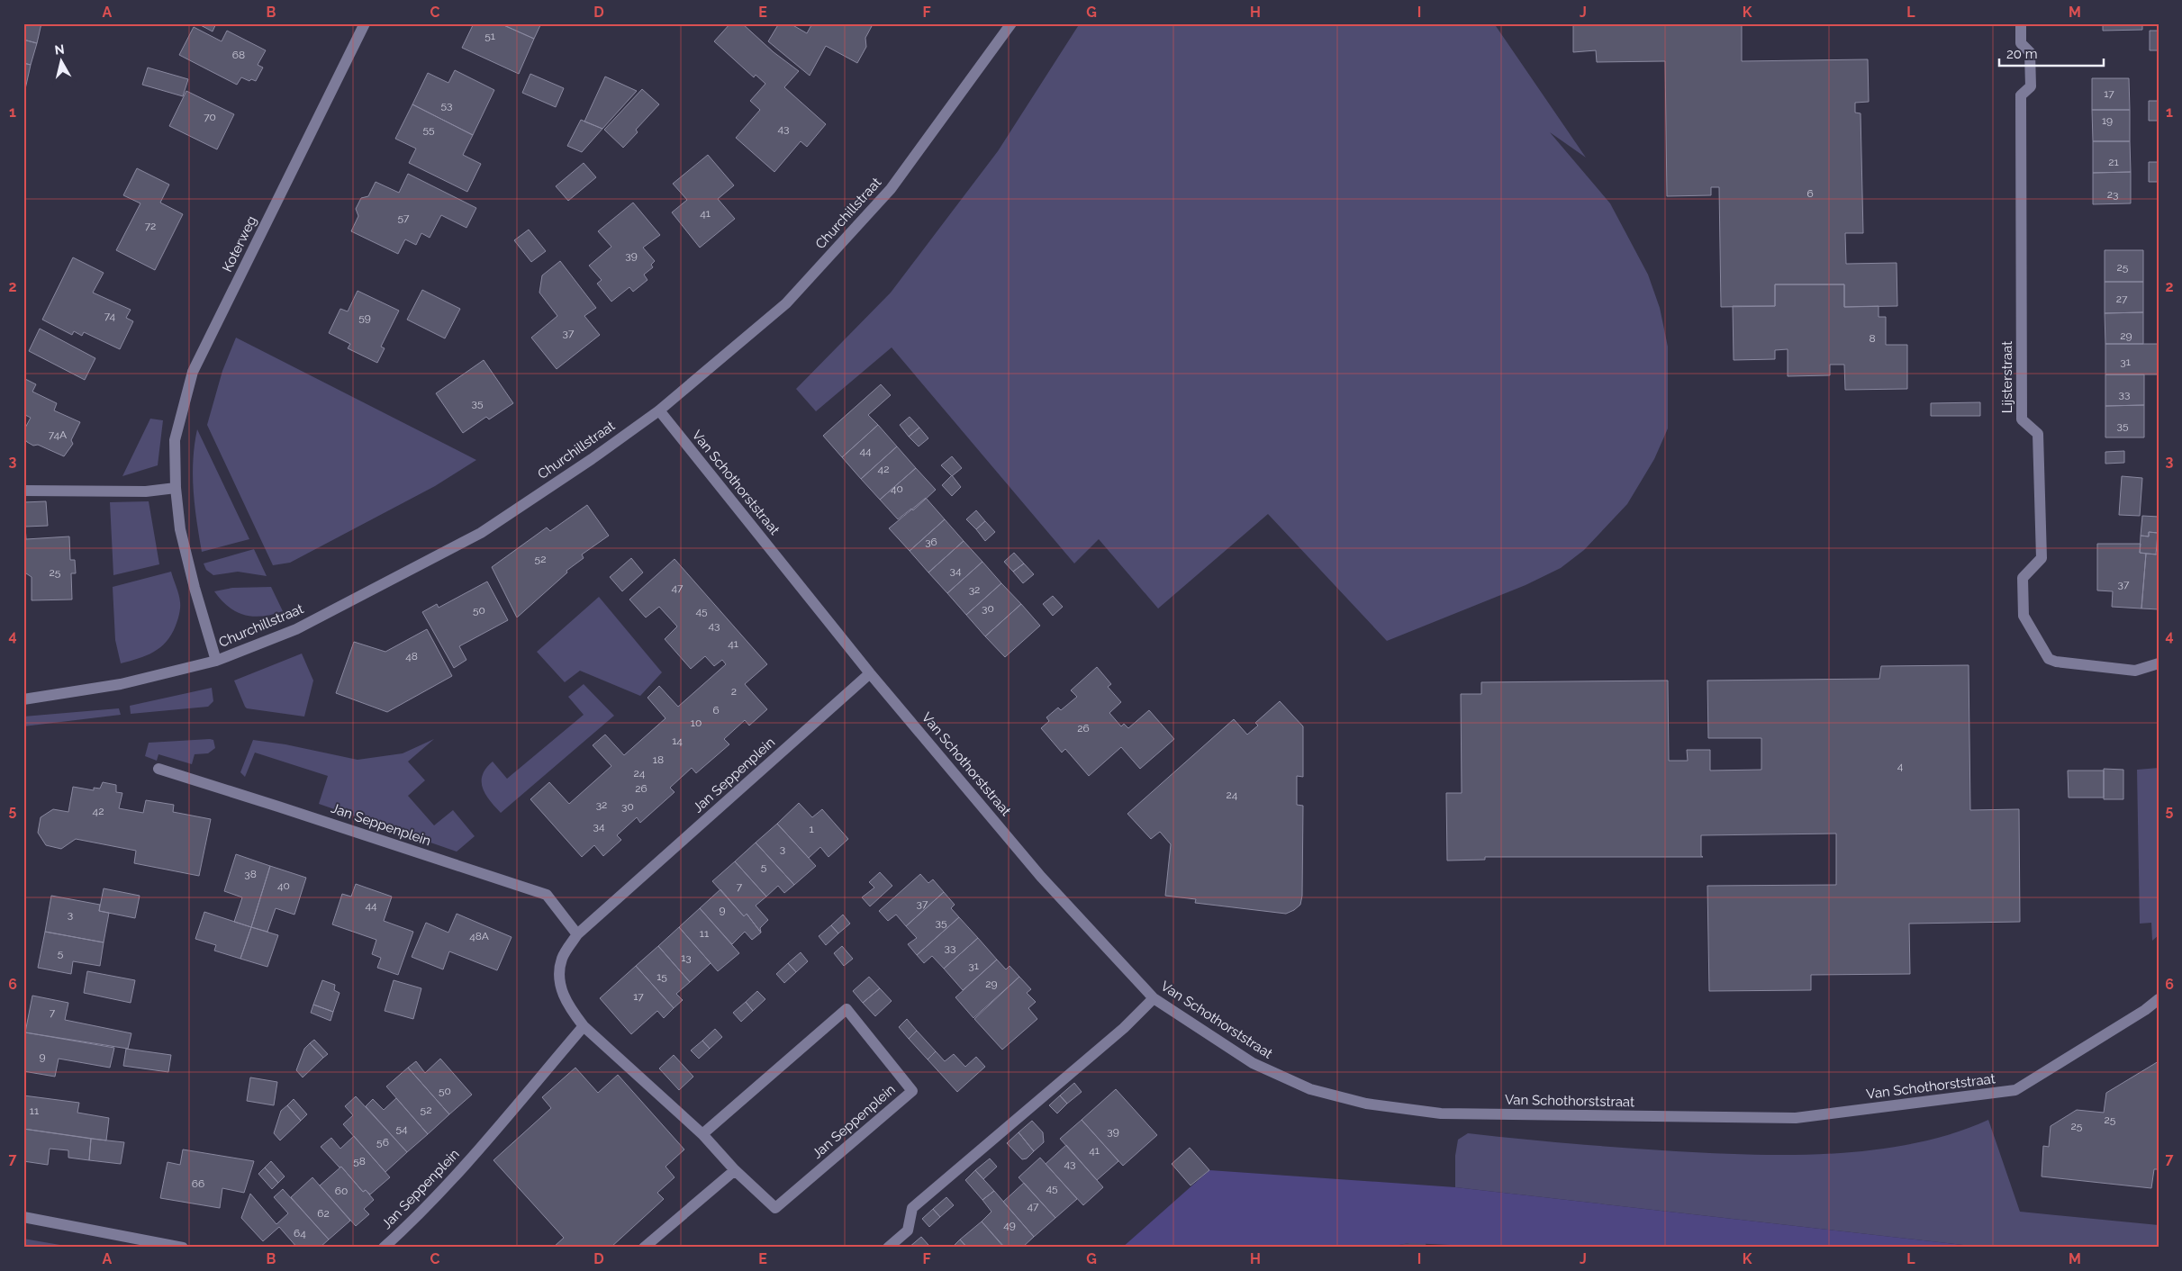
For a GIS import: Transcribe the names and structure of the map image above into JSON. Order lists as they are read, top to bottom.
{
  "streets": {
    "street": [
      "Churchillstraat",
      "Koterweg",
      "Lijsterstraat",
      "Van Schothorststraat",
      "Jan Seppenplein"
    ]
  },
  "crossings": [
    ["Churchillstraat", "Koterweg"],
    ["Churchillstraat", "Van Schothorststraat"],
    ["Van Schothorststraat", "Jan Seppenplein"]
  ],
  "house_numbers": [
    "51",
    "68",
    "17",
    "53",
    "70",
    "19",
    "43",
    "55",
    "21",
    "6",
    "23",
    "41",
    "57",
    "72",
    "39",
    "25",
    "27",
    "74",
    "59",
    "37",
    "29",
    "8",
    "31",
    "33",
    "35",
    "35",
    "74A",
    "44",
    "42",
    "40",
    "36",
    "52",
    "34",
    "25",
    "37",
    "47",
    "32",
    "30",
    "50",
    "45",
    "43",
    "41",
    "48",
    "2",
    "6",
    "10",
    "26",
    "14",
    "18",
    "4",
    "24",
    "26",
    "24",
    "32",
    "30",
    "42",
    "34",
    "1",
    "3",
    "5",
    "38",
    "40",
    "7",
    "37",
    "44",
    "9",
    "3",
    "35",
    "11",
    "48A",
    "33",
    "5",
    "13",
    "31",
    "15",
    "29",
    "17",
    "7",
    "9",
    "50",
    "52",
    "11",
    "25",
    "25",
    "54",
    "39",
    "56",
    "41",
    "58",
    "43",
    "66",
    "45",
    "60",
    "47",
    "62",
    "49",
    "64"
  ],
  "scale_bar": "20 m",
  "north": "top",
  "grid": {
    "columns": [
      "A",
      "B",
      "C",
      "D",
      "E",
      "F",
      "G",
      "H",
      "I",
      "J",
      "K",
      "L",
      "M"
    ],
    "rows": [
      "1",
      "2",
      "3",
      "4",
      "5",
      "6",
      "7"
    ]
  }
}
